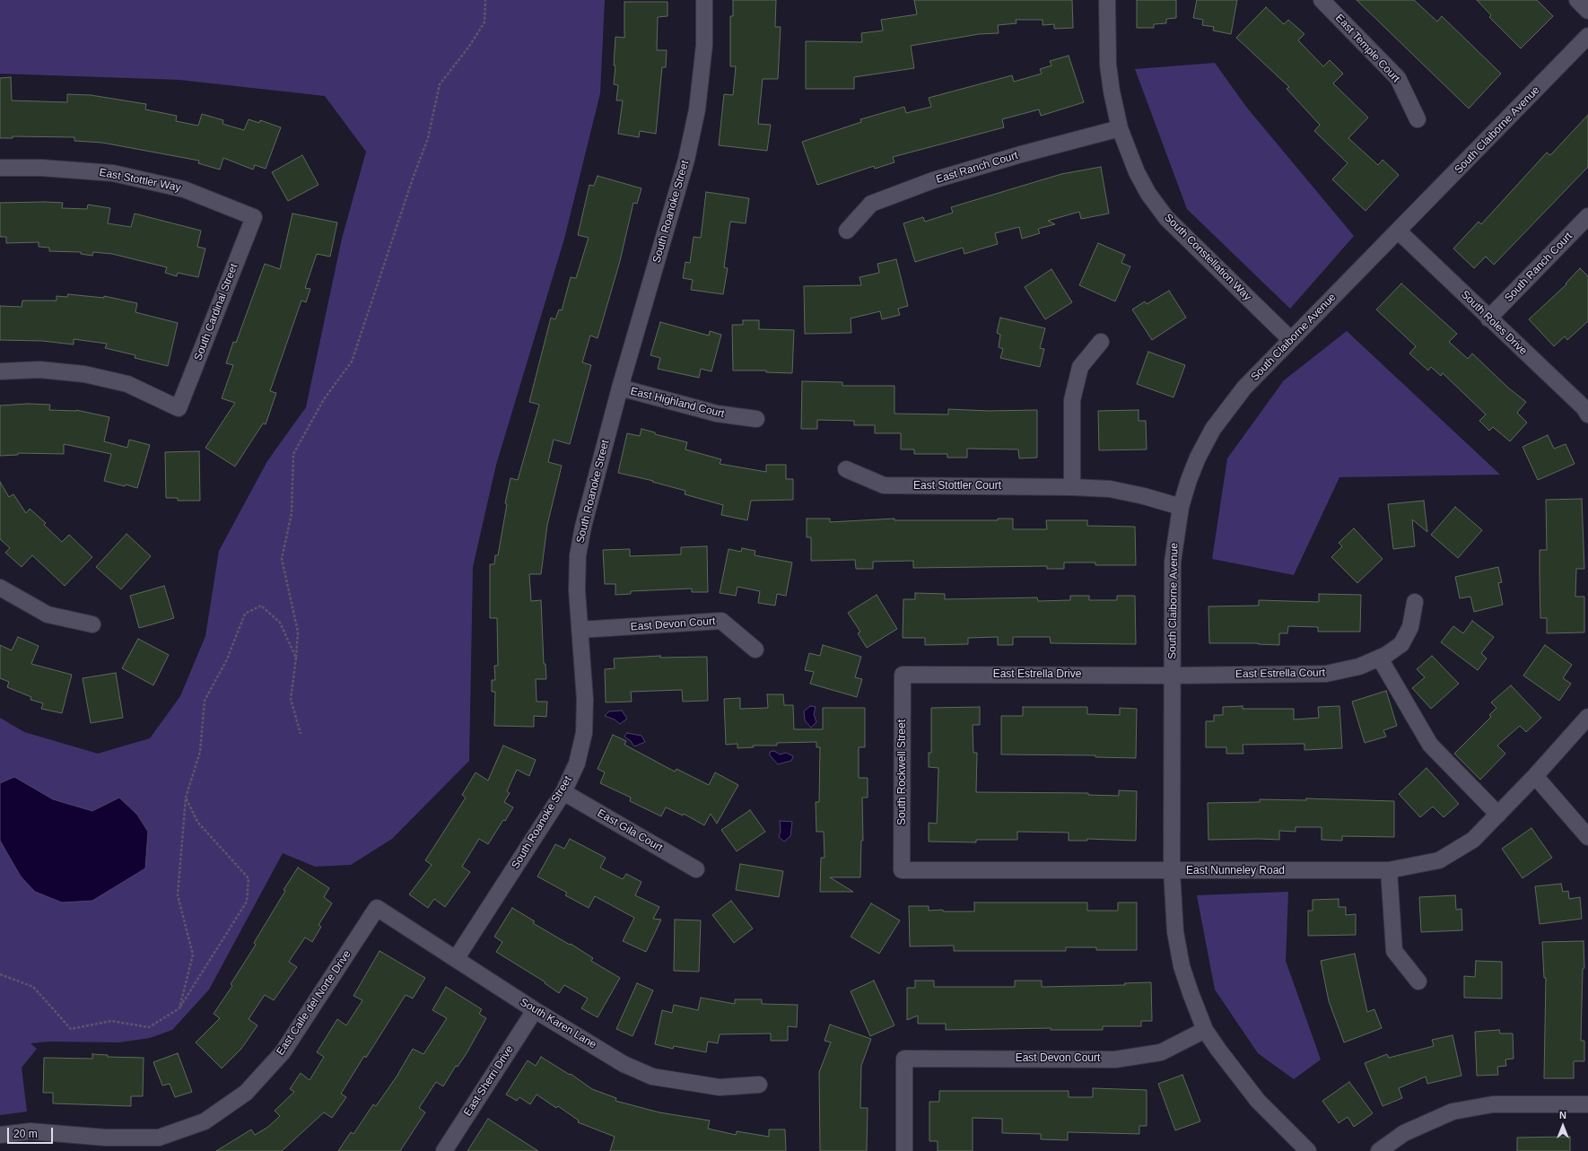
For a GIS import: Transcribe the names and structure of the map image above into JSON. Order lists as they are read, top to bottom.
{
  "streets": {
    "street": [
      "East Temple Court",
      "South Claiborne Avenue",
      "East Ranch Court",
      "East Stottler Way",
      "South Roanoke Street",
      "South Constellation Way",
      "South Ranch Court",
      "South Cardinal Street",
      "South Roles Drive",
      "East Highland Court",
      "East Stottler Court",
      "East Devon Court",
      "East Estrella Court",
      "East Estrella Drive",
      "South Rockwell Street",
      "East Gila Court",
      "East Nunneley Road",
      "East Calle del Norte Drive",
      "South Karen Lane",
      "East Sherri Drive"
    ]
  },
  "crossings": [
    ["South Claiborne Avenue", "South Constellation Way"],
    ["South Claiborne Avenue", "South Roles Drive"],
    ["South Claiborne Avenue", "East Stottler Court"],
    ["South Claiborne Avenue", "East Devon Court"],
    ["South Claiborne Avenue", "East Estrella Court"],
    ["South Claiborne Avenue", "East Estrella Drive"],
    ["South Claiborne Avenue", "East Nunneley Road"],
    ["East Ranch Court", "South Constellation Way"],
    ["East Stottler Way", "South Cardinal Street"],
    ["South Roanoke Street", "East Highland Court"],
    ["South Roanoke Street", "East Devon Court"],
    ["South Roanoke Street", "East Gila Court"],
    ["South Roanoke Street", "South Karen Lane"],
    ["South Ranch Court", "South Roles Drive"],
    ["East Estrella Court", "East Estrella Drive"],
    ["East Estrella Drive", "South Rockwell Street"],
    ["South Rockwell Street", "East Nunneley Road"],
    ["East Calle del Norte Drive", "South Karen Lane"],
    ["South Karen Lane", "East Sherri Drive"]
  ],
  "scale_bar": "20 m",
  "north": "top"
}
